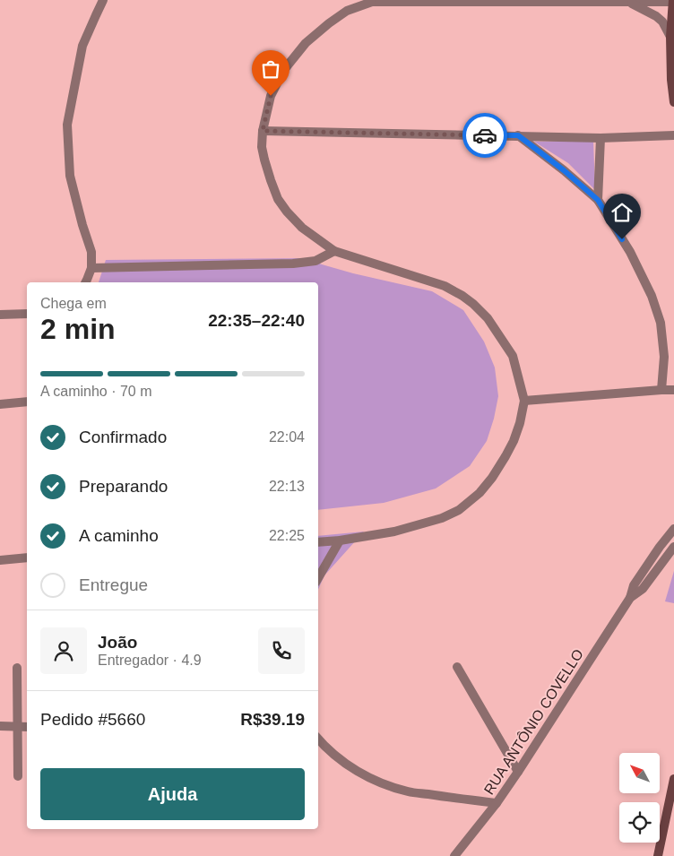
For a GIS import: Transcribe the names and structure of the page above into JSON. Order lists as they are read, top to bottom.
{
  "streets": {
    "street": ["RUA ANTÔNIO COVELLO"]
  },
  "north": "top left",
  "page": {
    "heading": ["2 min", "Chega em", "22:35–22:40"],
    "panel": [
      "João",
      "Entregador · 4.9",
      "Pedido #5660",
      "R$39.19"
    ],
    "bar": "A caminho · 70 m",
    "list": [
      ["Confirmado", "22:04"],
      ["Preparando", "22:13"],
      ["A caminho", "22:25"],
      "Entregue"
    ],
    "buttons": "Ajuda"
  }
}
